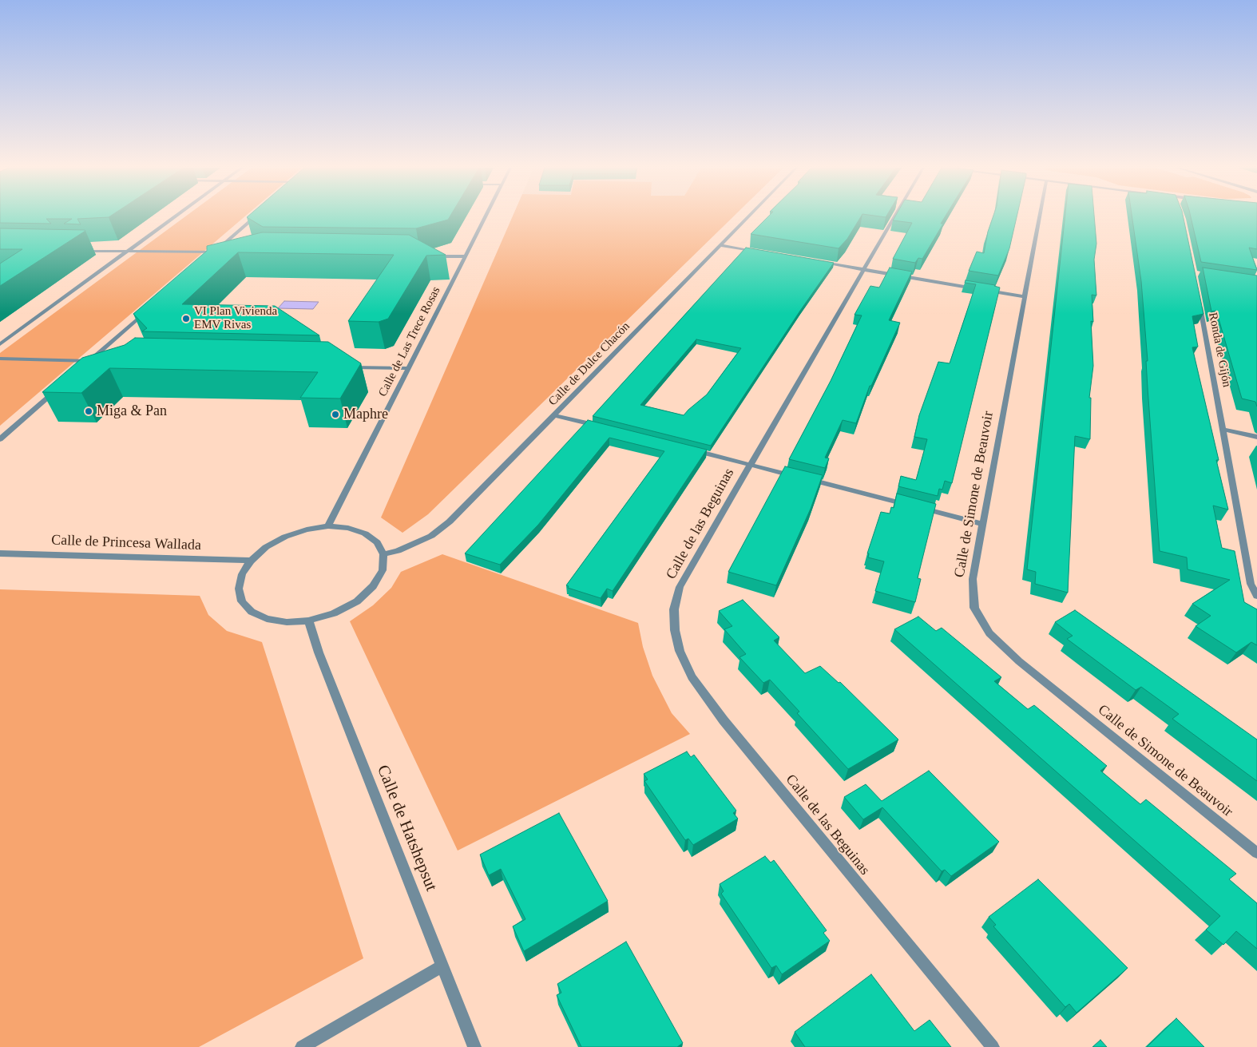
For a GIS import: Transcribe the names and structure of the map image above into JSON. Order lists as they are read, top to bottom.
{
  "streets": {
    "street": [
      "Calle de Las Trece Rosas",
      "Ronda de Gijón",
      "Calle de Dulce Chacón",
      "Calle de Simone de Beauvoir",
      "Calle de las Beguinas",
      "Calle de Princesa Wallada",
      "Calle de Hatshepsut"
    ]
  },
  "crossings": [
    ["Calle de Las Trece Rosas", "Calle de Dulce Chacón"],
    ["Calle de Las Trece Rosas", "Calle de Princesa Wallada"],
    ["Calle de Las Trece Rosas", "Calle de Hatshepsut"],
    ["Calle de Dulce Chacón", "Calle de Princesa Wallada"],
    ["Calle de Dulce Chacón", "Calle de Hatshepsut"],
    ["Calle de Princesa Wallada", "Calle de Hatshepsut"]
  ],
  "places": ["VI Plan Vivienda EMV Rivas", "Miga & Pan", "Maphre"]
}
